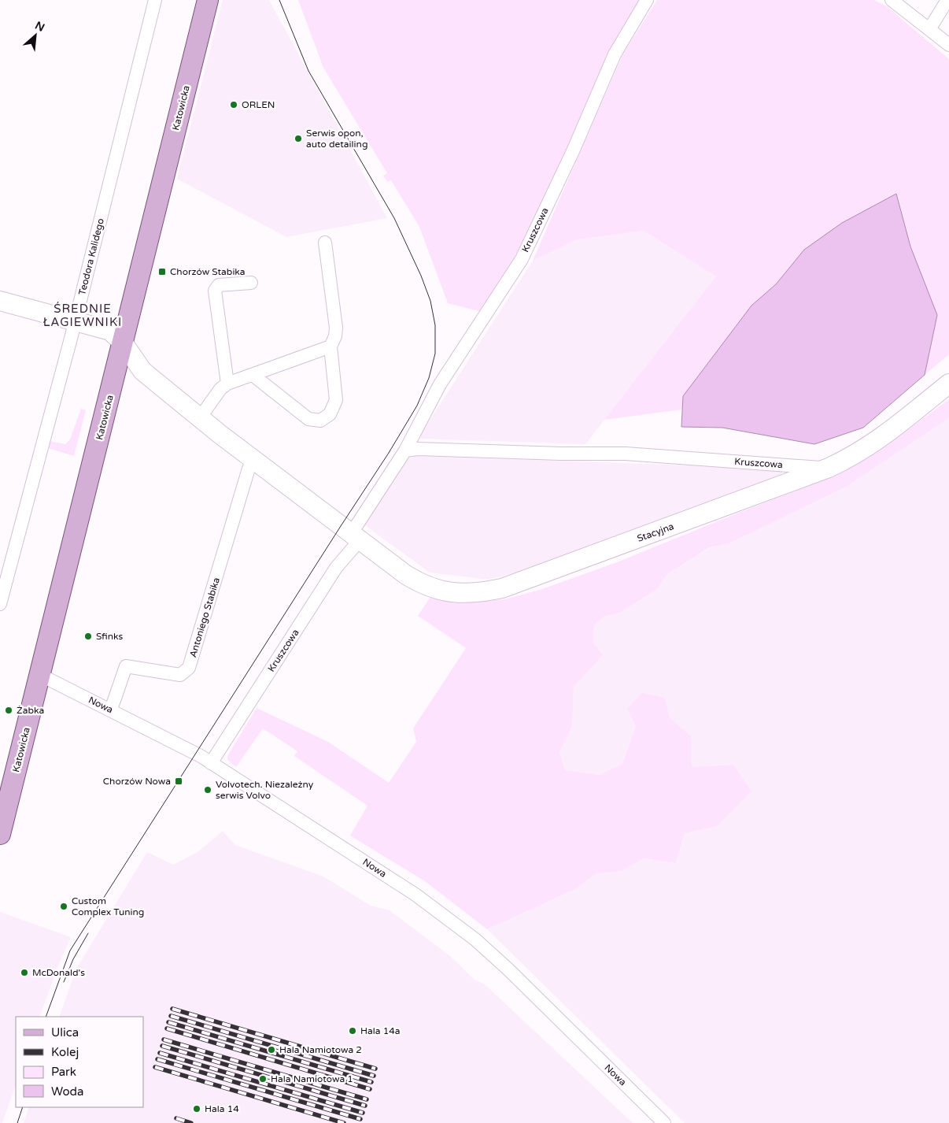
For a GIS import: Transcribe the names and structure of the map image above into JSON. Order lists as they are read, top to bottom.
{
  "streets": {
    "main road": ["Katowicka"],
    "street": [
      "Kruszcowa",
      "Teodora Kalidego",
      "Stacyjna",
      "Antoniego Stabika",
      "Nowa"
    ]
  },
  "crossings": [
    ["Katowicka", "Nowa"],
    ["Kruszcowa", "Stacyjna"],
    ["Kruszcowa", "Nowa"],
    ["Antoniego Stabika", "Nowa"]
  ],
  "districts": ["ŚREDNIE ŁAGIEWNIKI"],
  "places": {
    "other": [
      "ORLEN",
      "Serwis opon, auto detailing",
      "Sfinks",
      "Żabka",
      "Volvotech. Niezależny serwis Volvo",
      "Custom Complex Tuning",
      "McDonald's",
      "Hala 14a",
      "Hala Namiotowa 2",
      "Hala Namiotowa 1",
      "Hala 14"
    ],
    "transit": ["Chorzów Stabika", "Chorzów Nowa"]
  },
  "legend": [
    "Ulica",
    "Kolej",
    "Park",
    "Woda"
  ],
  "north": "top right"
}
